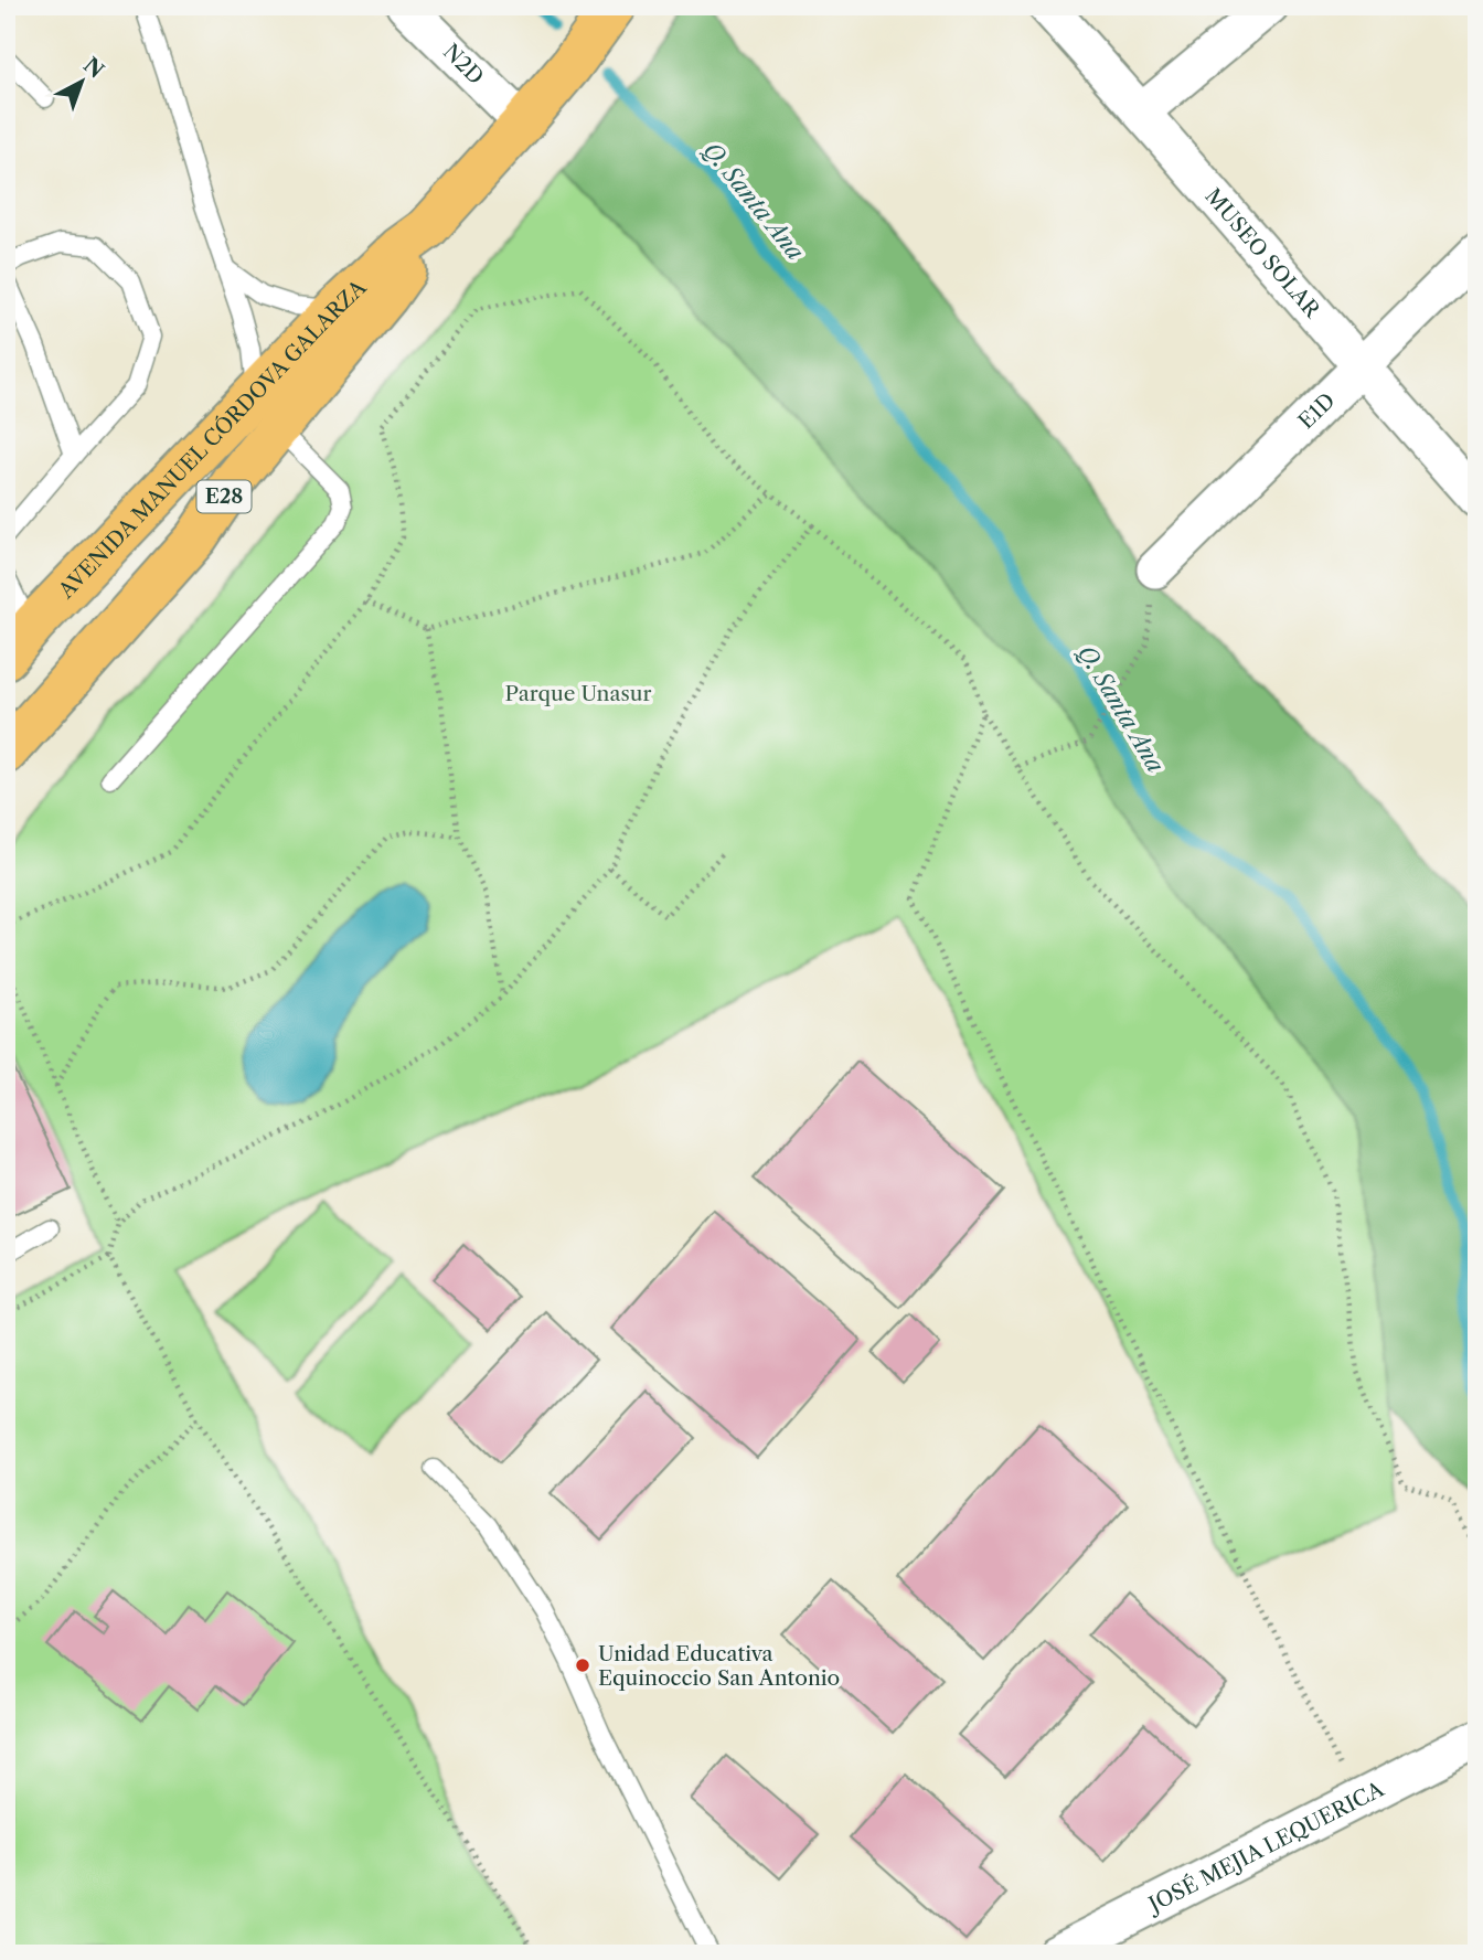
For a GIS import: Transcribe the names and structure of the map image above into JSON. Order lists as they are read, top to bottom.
{
  "streets": {
    "main road": ["AVENIDA MANUEL CÓRDOVA GALARZA", "E28"],
    "street": [
      "N2D",
      "MUSEO SOLAR",
      "E1D",
      "JOSÉ MEJIA LEQUERICA"
    ]
  },
  "crossings": [
    ["N2D", "AVENIDA MANUEL CÓRDOVA GALARZA"],
    ["MUSEO SOLAR", "E1D"]
  ],
  "water": ["Q. Santa Ana"],
  "parks": ["Parque Unasur"],
  "places": ["Unidad Educativa Equinoccio San Antonio"],
  "north": "top right"
}
